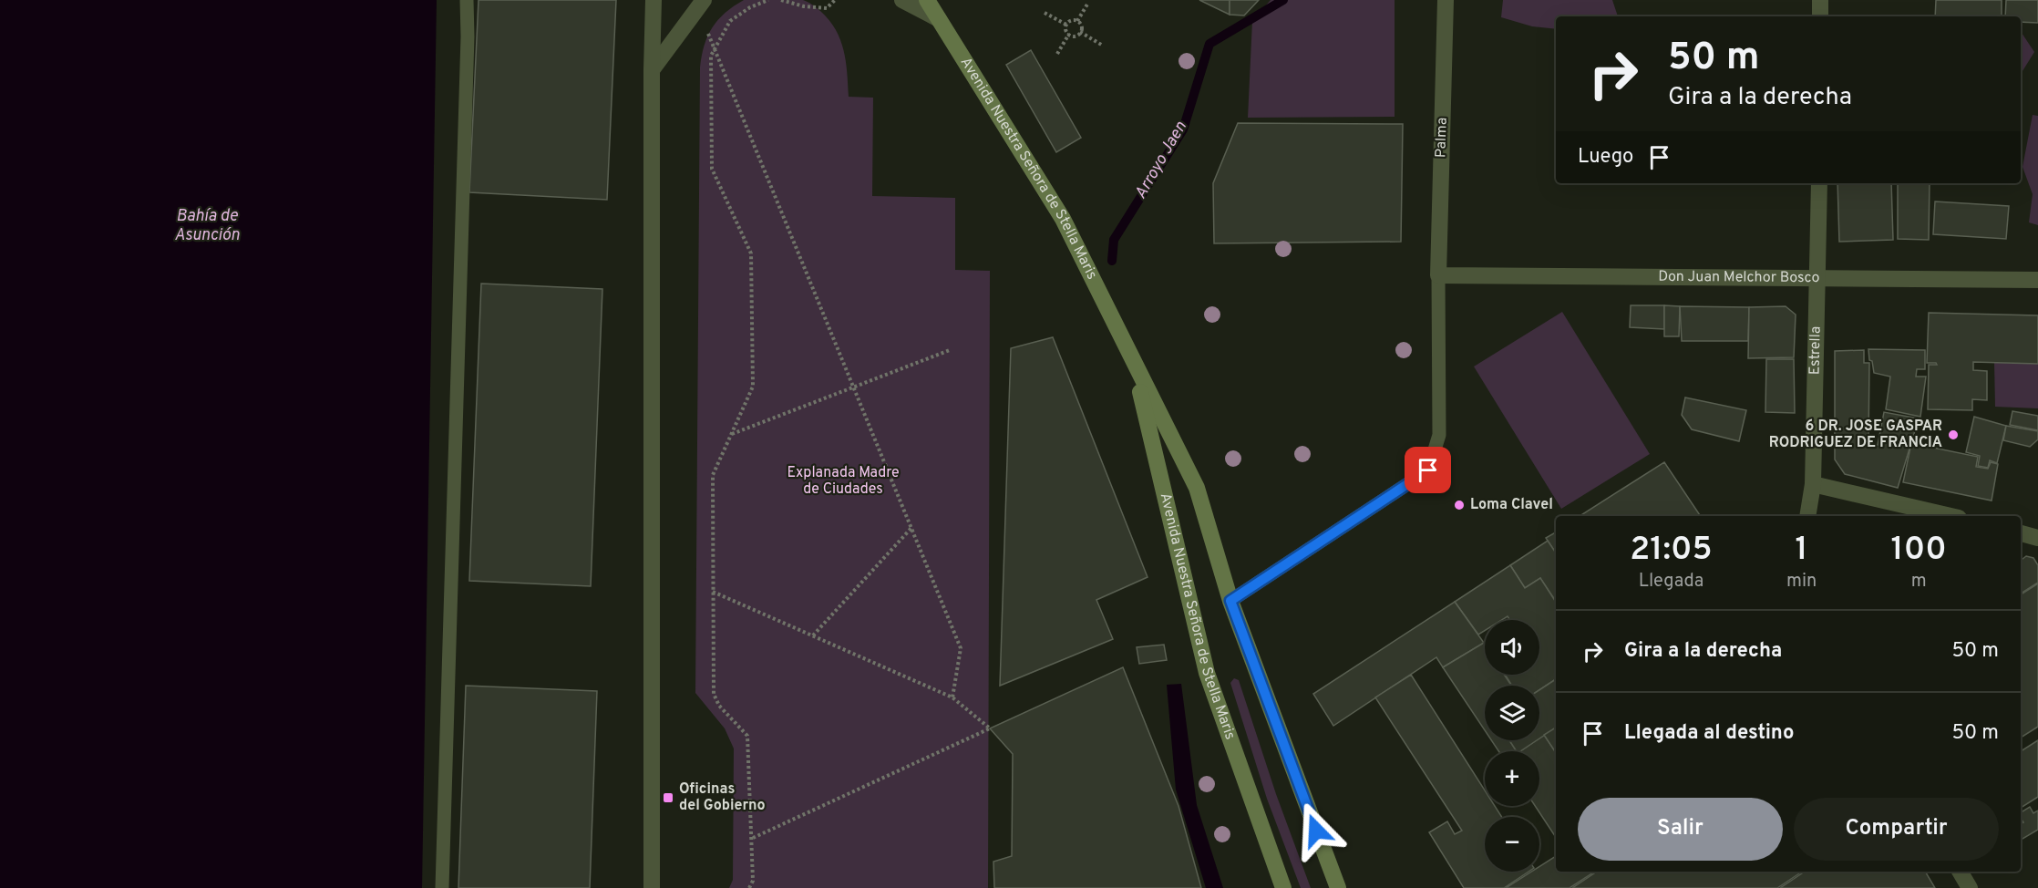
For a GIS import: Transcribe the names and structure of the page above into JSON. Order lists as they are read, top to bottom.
{
  "streets": {
    "street": [
      "Palma",
      "Avenida Nuestra Señora de Stella Maris",
      "Don Juan Melchor Bosco",
      "Estrella"
    ]
  },
  "crossings": [
    ["Palma", "Don Juan Melchor Bosco"],
    ["Don Juan Melchor Bosco", "Estrella"]
  ],
  "water": ["Arroyo Jaen", "Bahía de Asunción"],
  "parks": ["Explanada Madre de Ciudades"],
  "places": {
    "other": ["6 DR. JOSE GASPAR RODRIGUEZ DE FRANCIA", "Loma Clavel"],
    "transit": ["Oficinas del Gobierno"]
  },
  "page": {
    "turn": ["50 m", "Gira a la derecha"],
    "then": "Luego",
    "eta": [
      "21:05",
      "Llegada",
      "1",
      "min",
      "100",
      "m"
    ],
    "list": [
      {
        "name": "Gira a la derecha",
        "value": "50 m"
      },
      {
        "name": "Llegada al destino",
        "value": "50 m"
      }
    ],
    "map_buttons": ["+", "−"],
    "buttons": ["Salir", "Compartir"]
  }
}
